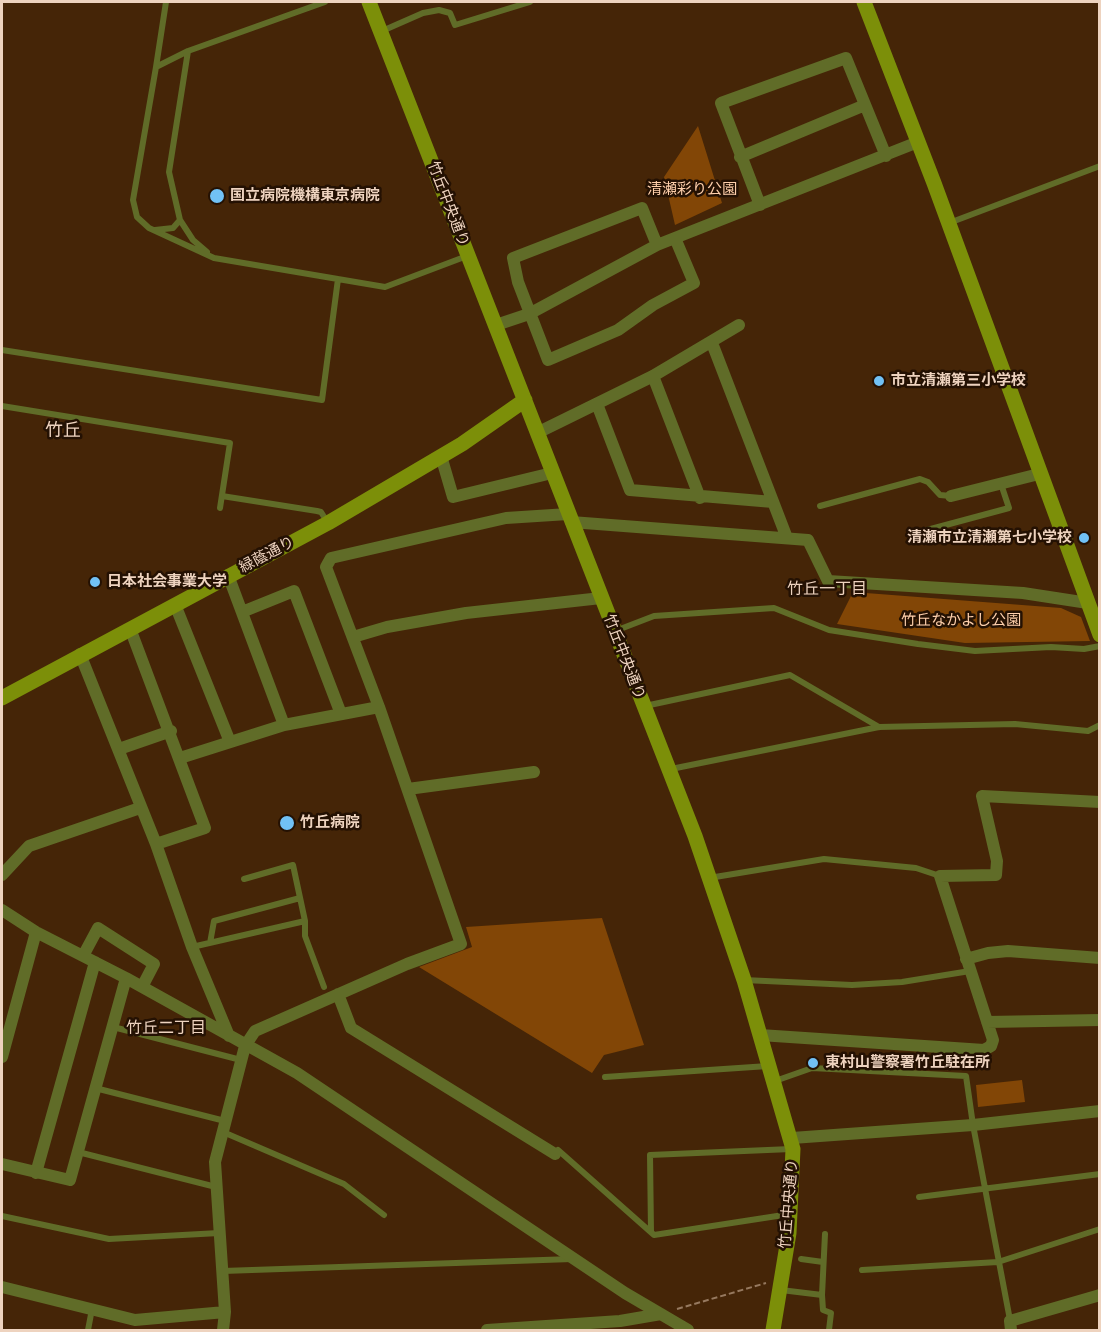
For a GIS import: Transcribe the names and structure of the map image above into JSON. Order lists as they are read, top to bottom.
{
  "streets": {
    "street": ["竹丘中央通り", "緑蔭通り"]
  },
  "crossings": [
    ["竹丘中央通り", "緑蔭通り"]
  ],
  "districts": ["竹丘", "竹丘一丁目", "竹丘二丁目"],
  "parks": ["清瀬彩り公園", "竹丘なかよし公園"],
  "places": [
    "国立病院機構東京病院",
    "市立清瀬第三小学校",
    "清瀬市立清瀬第七小学校",
    "日本社会事業大学",
    "竹丘病院",
    "東村山警察署竹丘駐在所"
  ]
}
